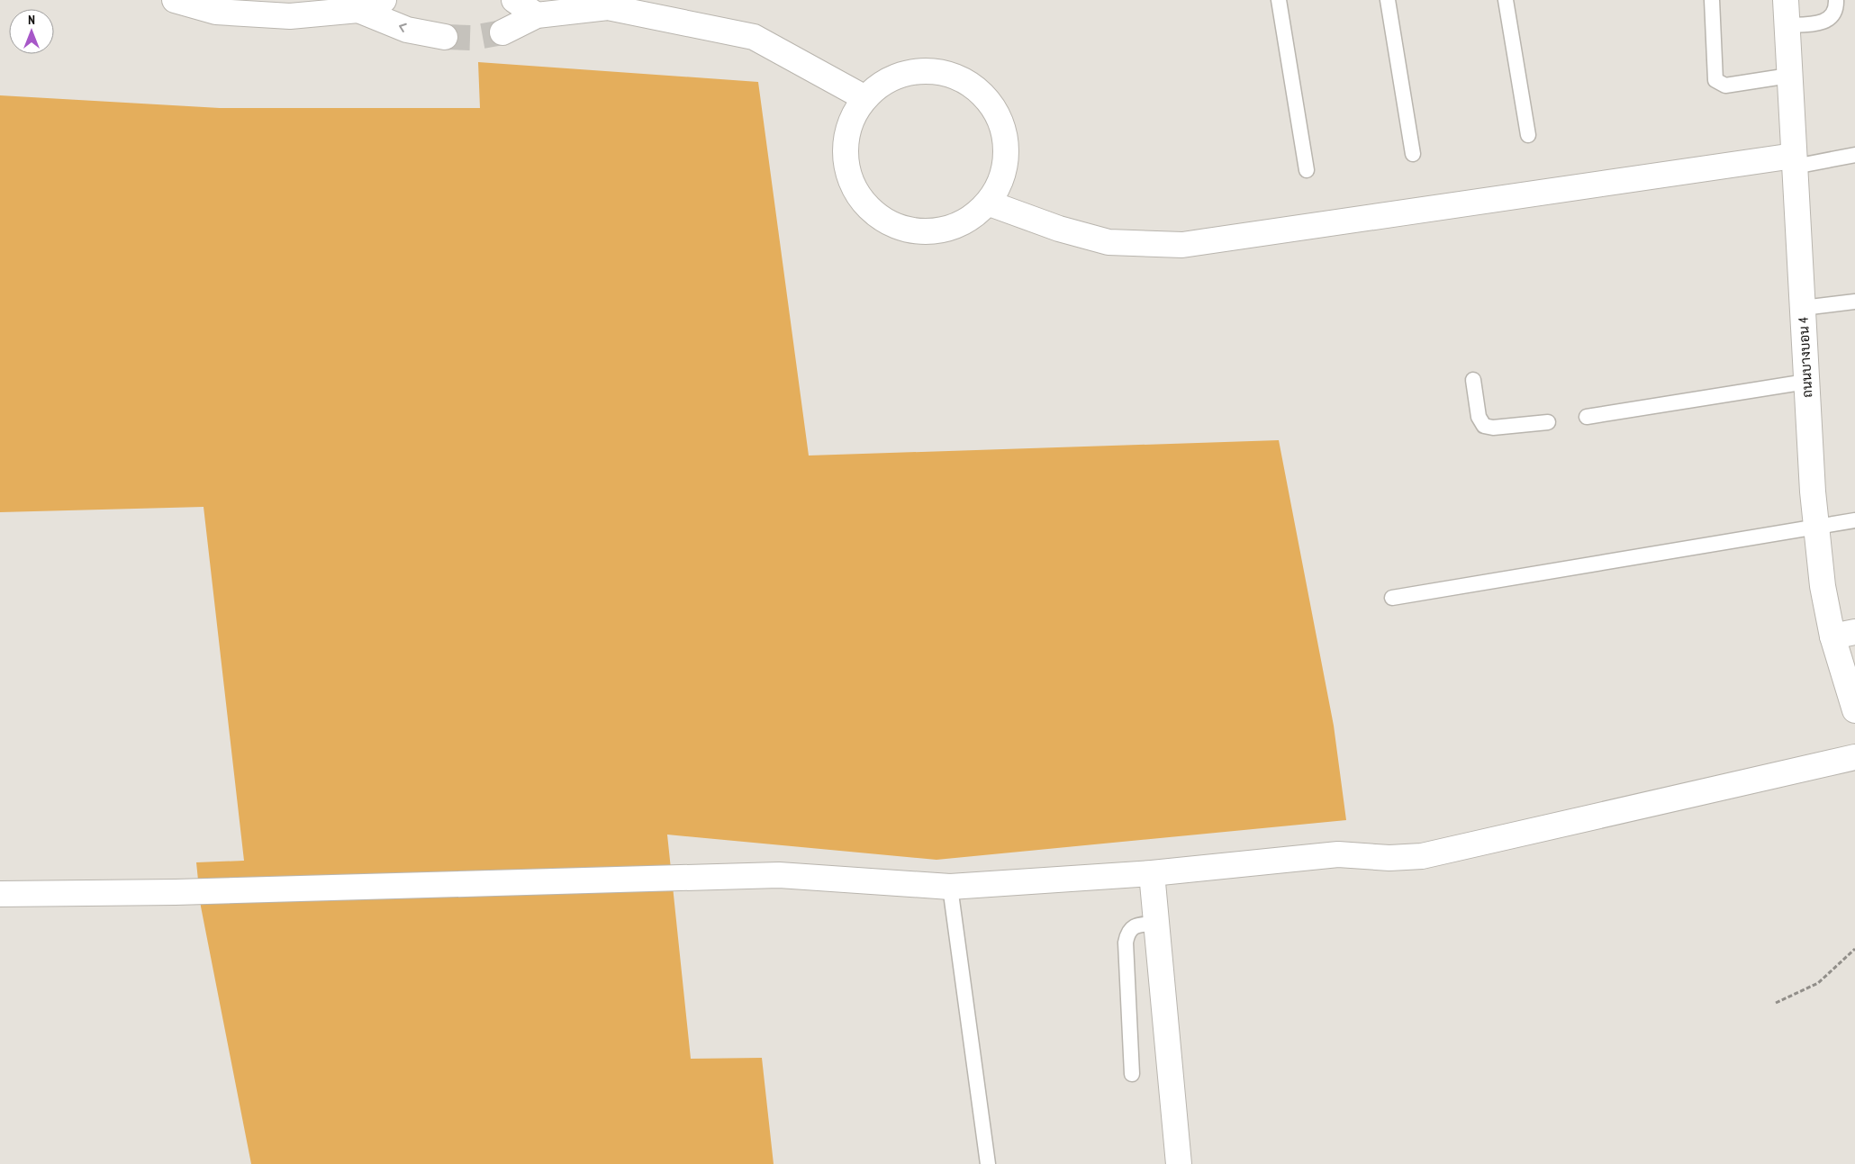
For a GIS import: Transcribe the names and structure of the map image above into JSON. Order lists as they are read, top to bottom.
{
  "streets": {
    "street": ["ถนนบางบอน 4"]
  },
  "north": "top"
}
